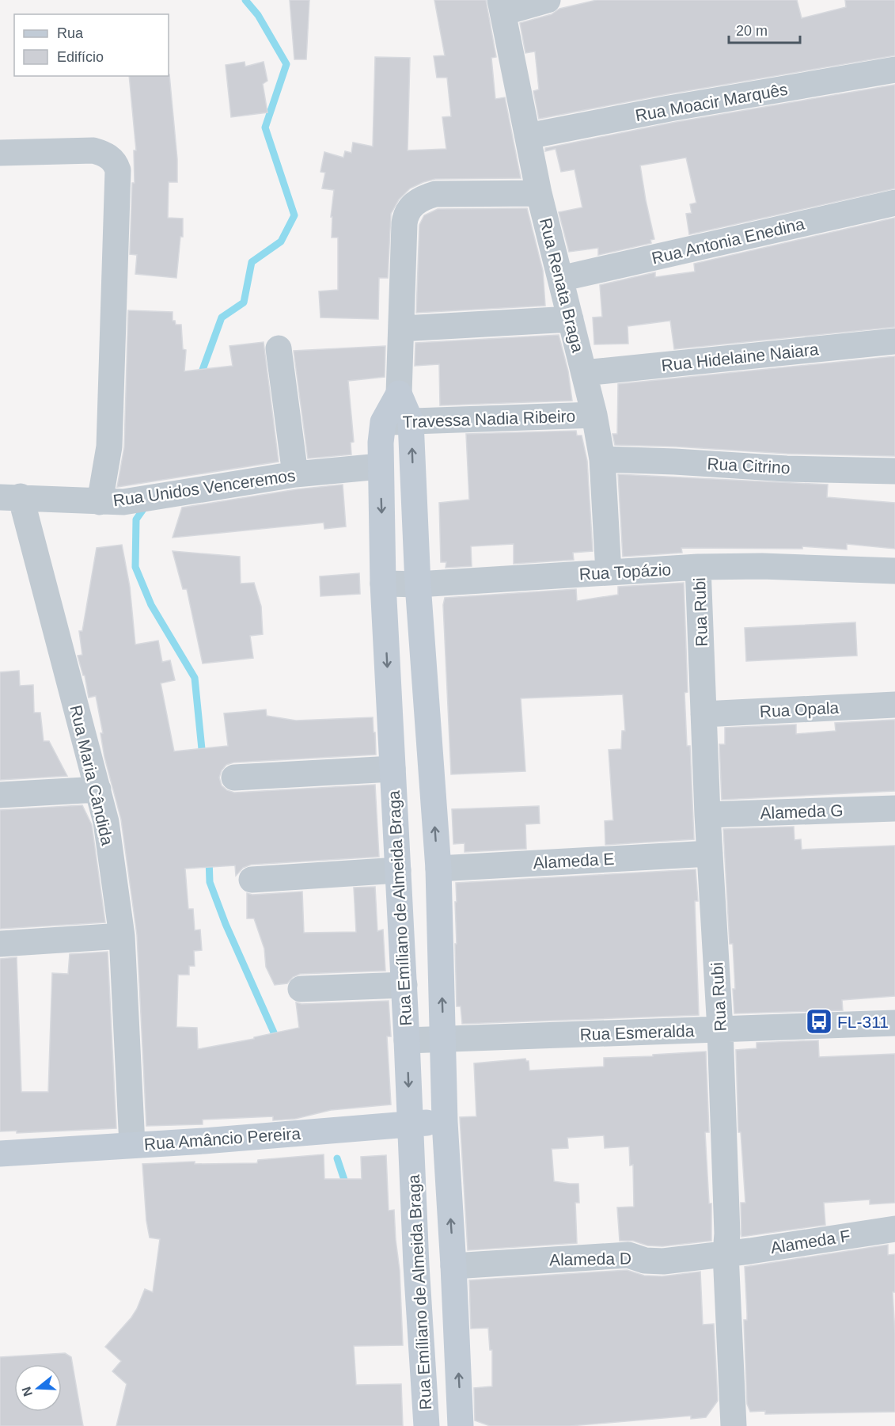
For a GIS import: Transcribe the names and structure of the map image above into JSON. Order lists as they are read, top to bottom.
{
  "streets": {
    "street": [
      "Rua Moacir Marquês",
      "Rua Antonia Enedina",
      "Rua Renata Braga",
      "Rua Hidelaine Naiara",
      "Travessa Nadia Ribeiro",
      "Rua Citrino",
      "Rua Unidos Venceremos",
      "Rua Topázio",
      "Rua Rubi",
      "Rua Opala",
      "Rua Maria Cândida",
      "Alameda G",
      "Alameda E",
      "Rua Emíliano de Almeida Braga",
      "Rua Esmeralda",
      "Rua Amâncio Pereira",
      "Alameda F",
      "Alameda D"
    ]
  },
  "crossings": [
    ["Rua Moacir Marquês", "Rua Renata Braga"],
    ["Rua Antonia Enedina", "Rua Renata Braga"],
    ["Rua Renata Braga", "Rua Hidelaine Naiara"],
    ["Rua Renata Braga", "Travessa Nadia Ribeiro"],
    ["Rua Renata Braga", "Rua Citrino"],
    ["Rua Renata Braga", "Rua Topázio"],
    ["Rua Renata Braga", "Rua Emíliano de Almeida Braga"],
    ["Travessa Nadia Ribeiro", "Rua Emíliano de Almeida Braga"],
    ["Rua Unidos Venceremos", "Rua Maria Cândida"],
    ["Rua Unidos Venceremos", "Rua Emíliano de Almeida Braga"],
    ["Rua Topázio", "Rua Rubi"],
    ["Rua Topázio", "Rua Emíliano de Almeida Braga"],
    ["Rua Rubi", "Rua Opala"],
    ["Rua Rubi", "Alameda G"],
    ["Rua Rubi", "Alameda E"],
    ["Rua Rubi", "Rua Esmeralda"],
    ["Rua Rubi", "Alameda F"],
    ["Rua Rubi", "Alameda D"],
    ["Rua Maria Cândida", "Rua Amâncio Pereira"],
    ["Alameda E", "Rua Emíliano de Almeida Braga"],
    ["Rua Emíliano de Almeida Braga", "Rua Esmeralda"],
    ["Rua Emíliano de Almeida Braga", "Rua Amâncio Pereira"],
    ["Rua Emíliano de Almeida Braga", "Alameda D"],
    ["Alameda F", "Alameda D"]
  ],
  "places": {
    "bus stop": ["FL-311"]
  },
  "legend": ["Rua", "Edifício"],
  "scale_bar": "20 m",
  "north": "left"
}
